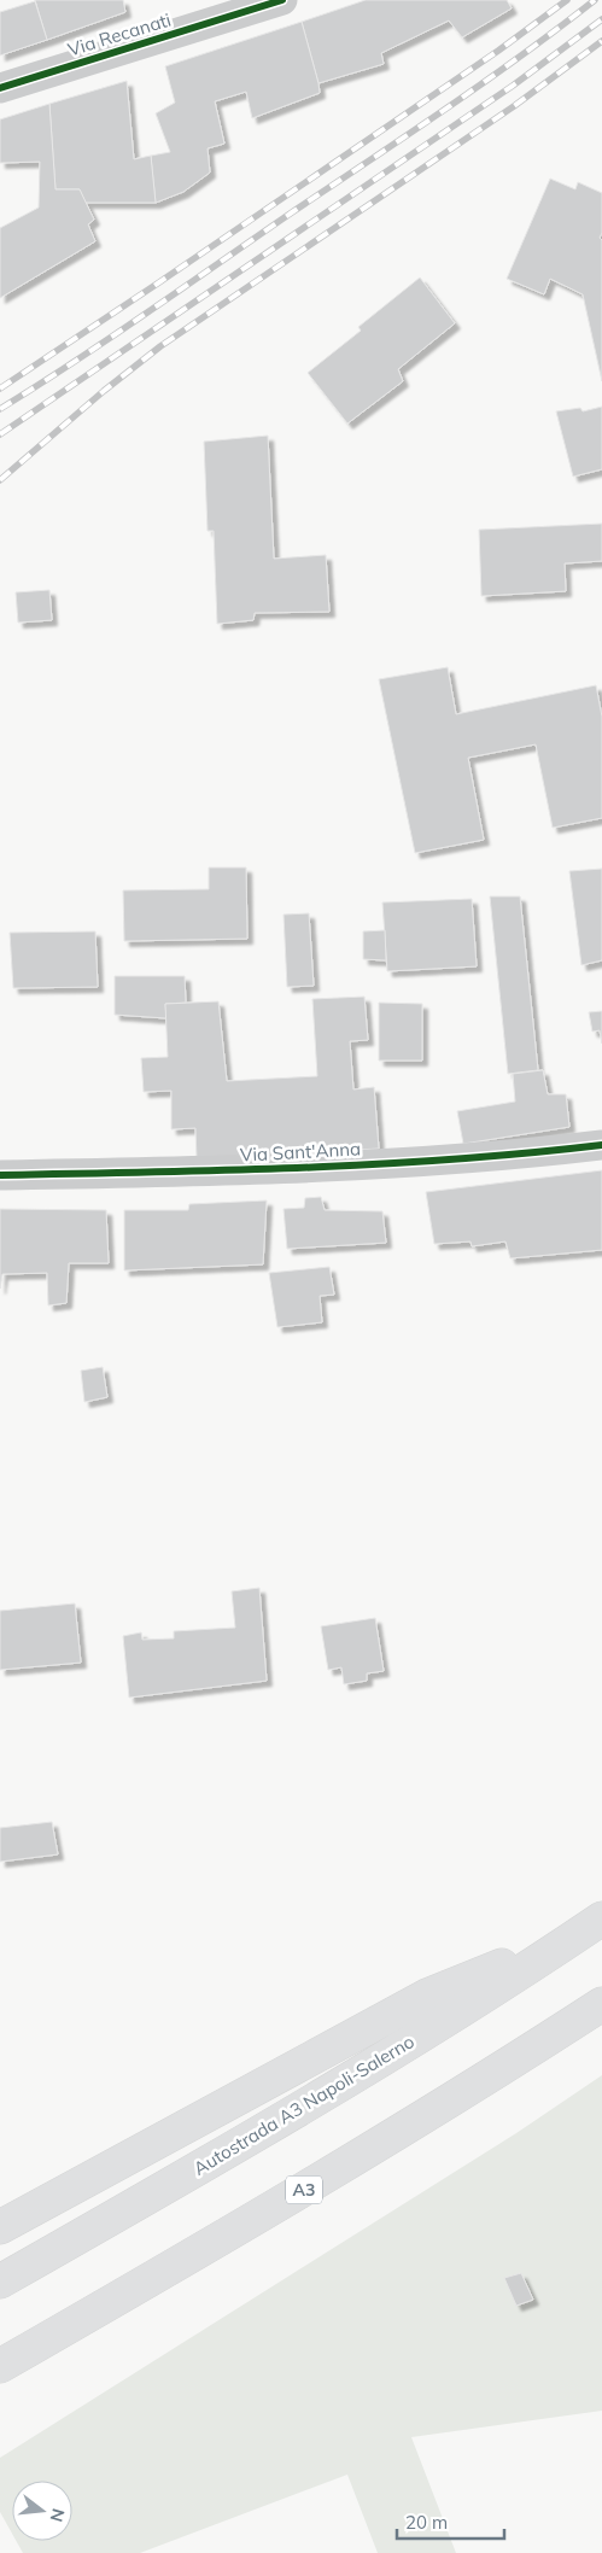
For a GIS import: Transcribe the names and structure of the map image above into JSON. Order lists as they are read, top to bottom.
{
  "streets": {
    "highway": ["Autostrada A3 Napoli-Salerno", "A3"],
    "street": ["Via Recanati", "Via Sant'Anna"]
  },
  "scale_bar": "20 m",
  "north": "right"
}
